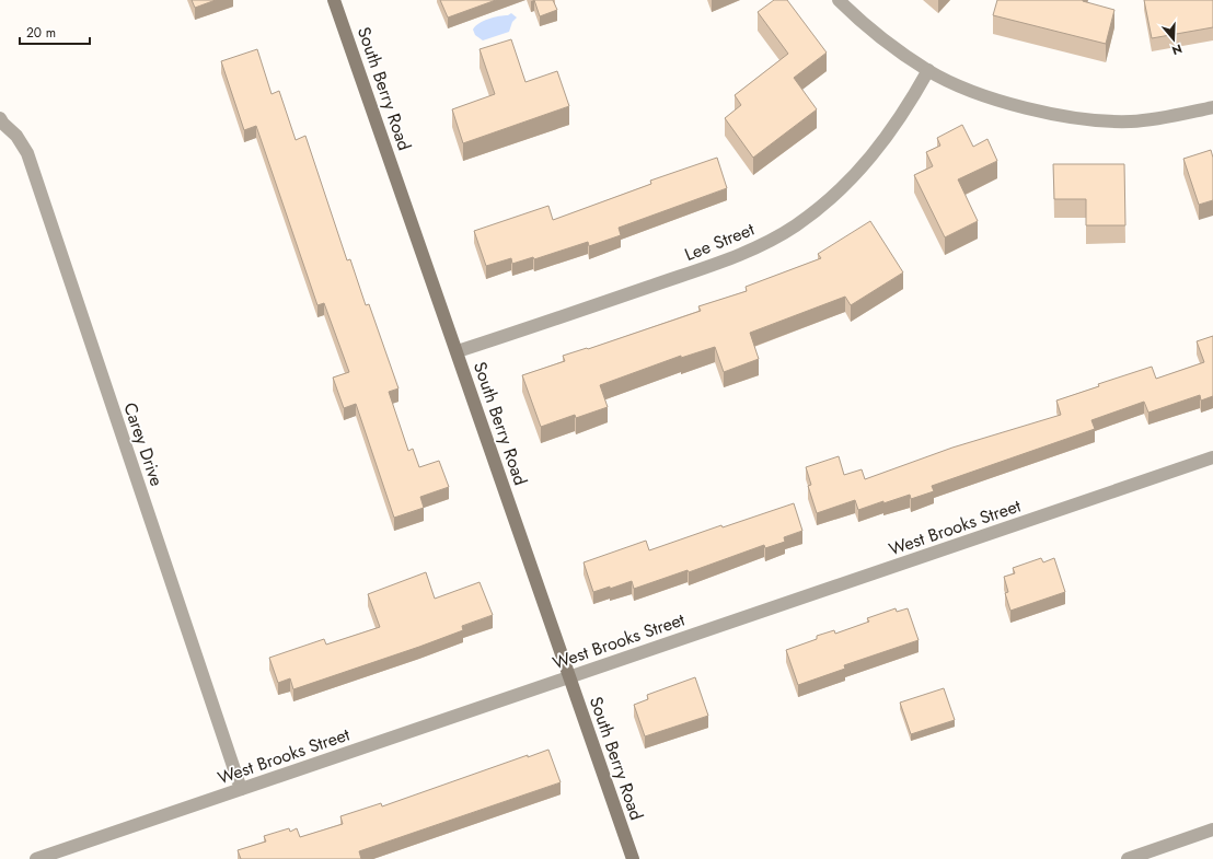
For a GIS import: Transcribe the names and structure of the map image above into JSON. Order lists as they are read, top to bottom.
{
  "streets": {
    "street": [
      "South Berry Road",
      "Lee Street",
      "Carey Drive",
      "West Brooks Street"
    ]
  },
  "crossings": [
    ["South Berry Road", "Lee Street"],
    ["South Berry Road", "West Brooks Street"],
    ["Carey Drive", "West Brooks Street"]
  ],
  "scale_bar": "20 m",
  "north": "bottom"
}
